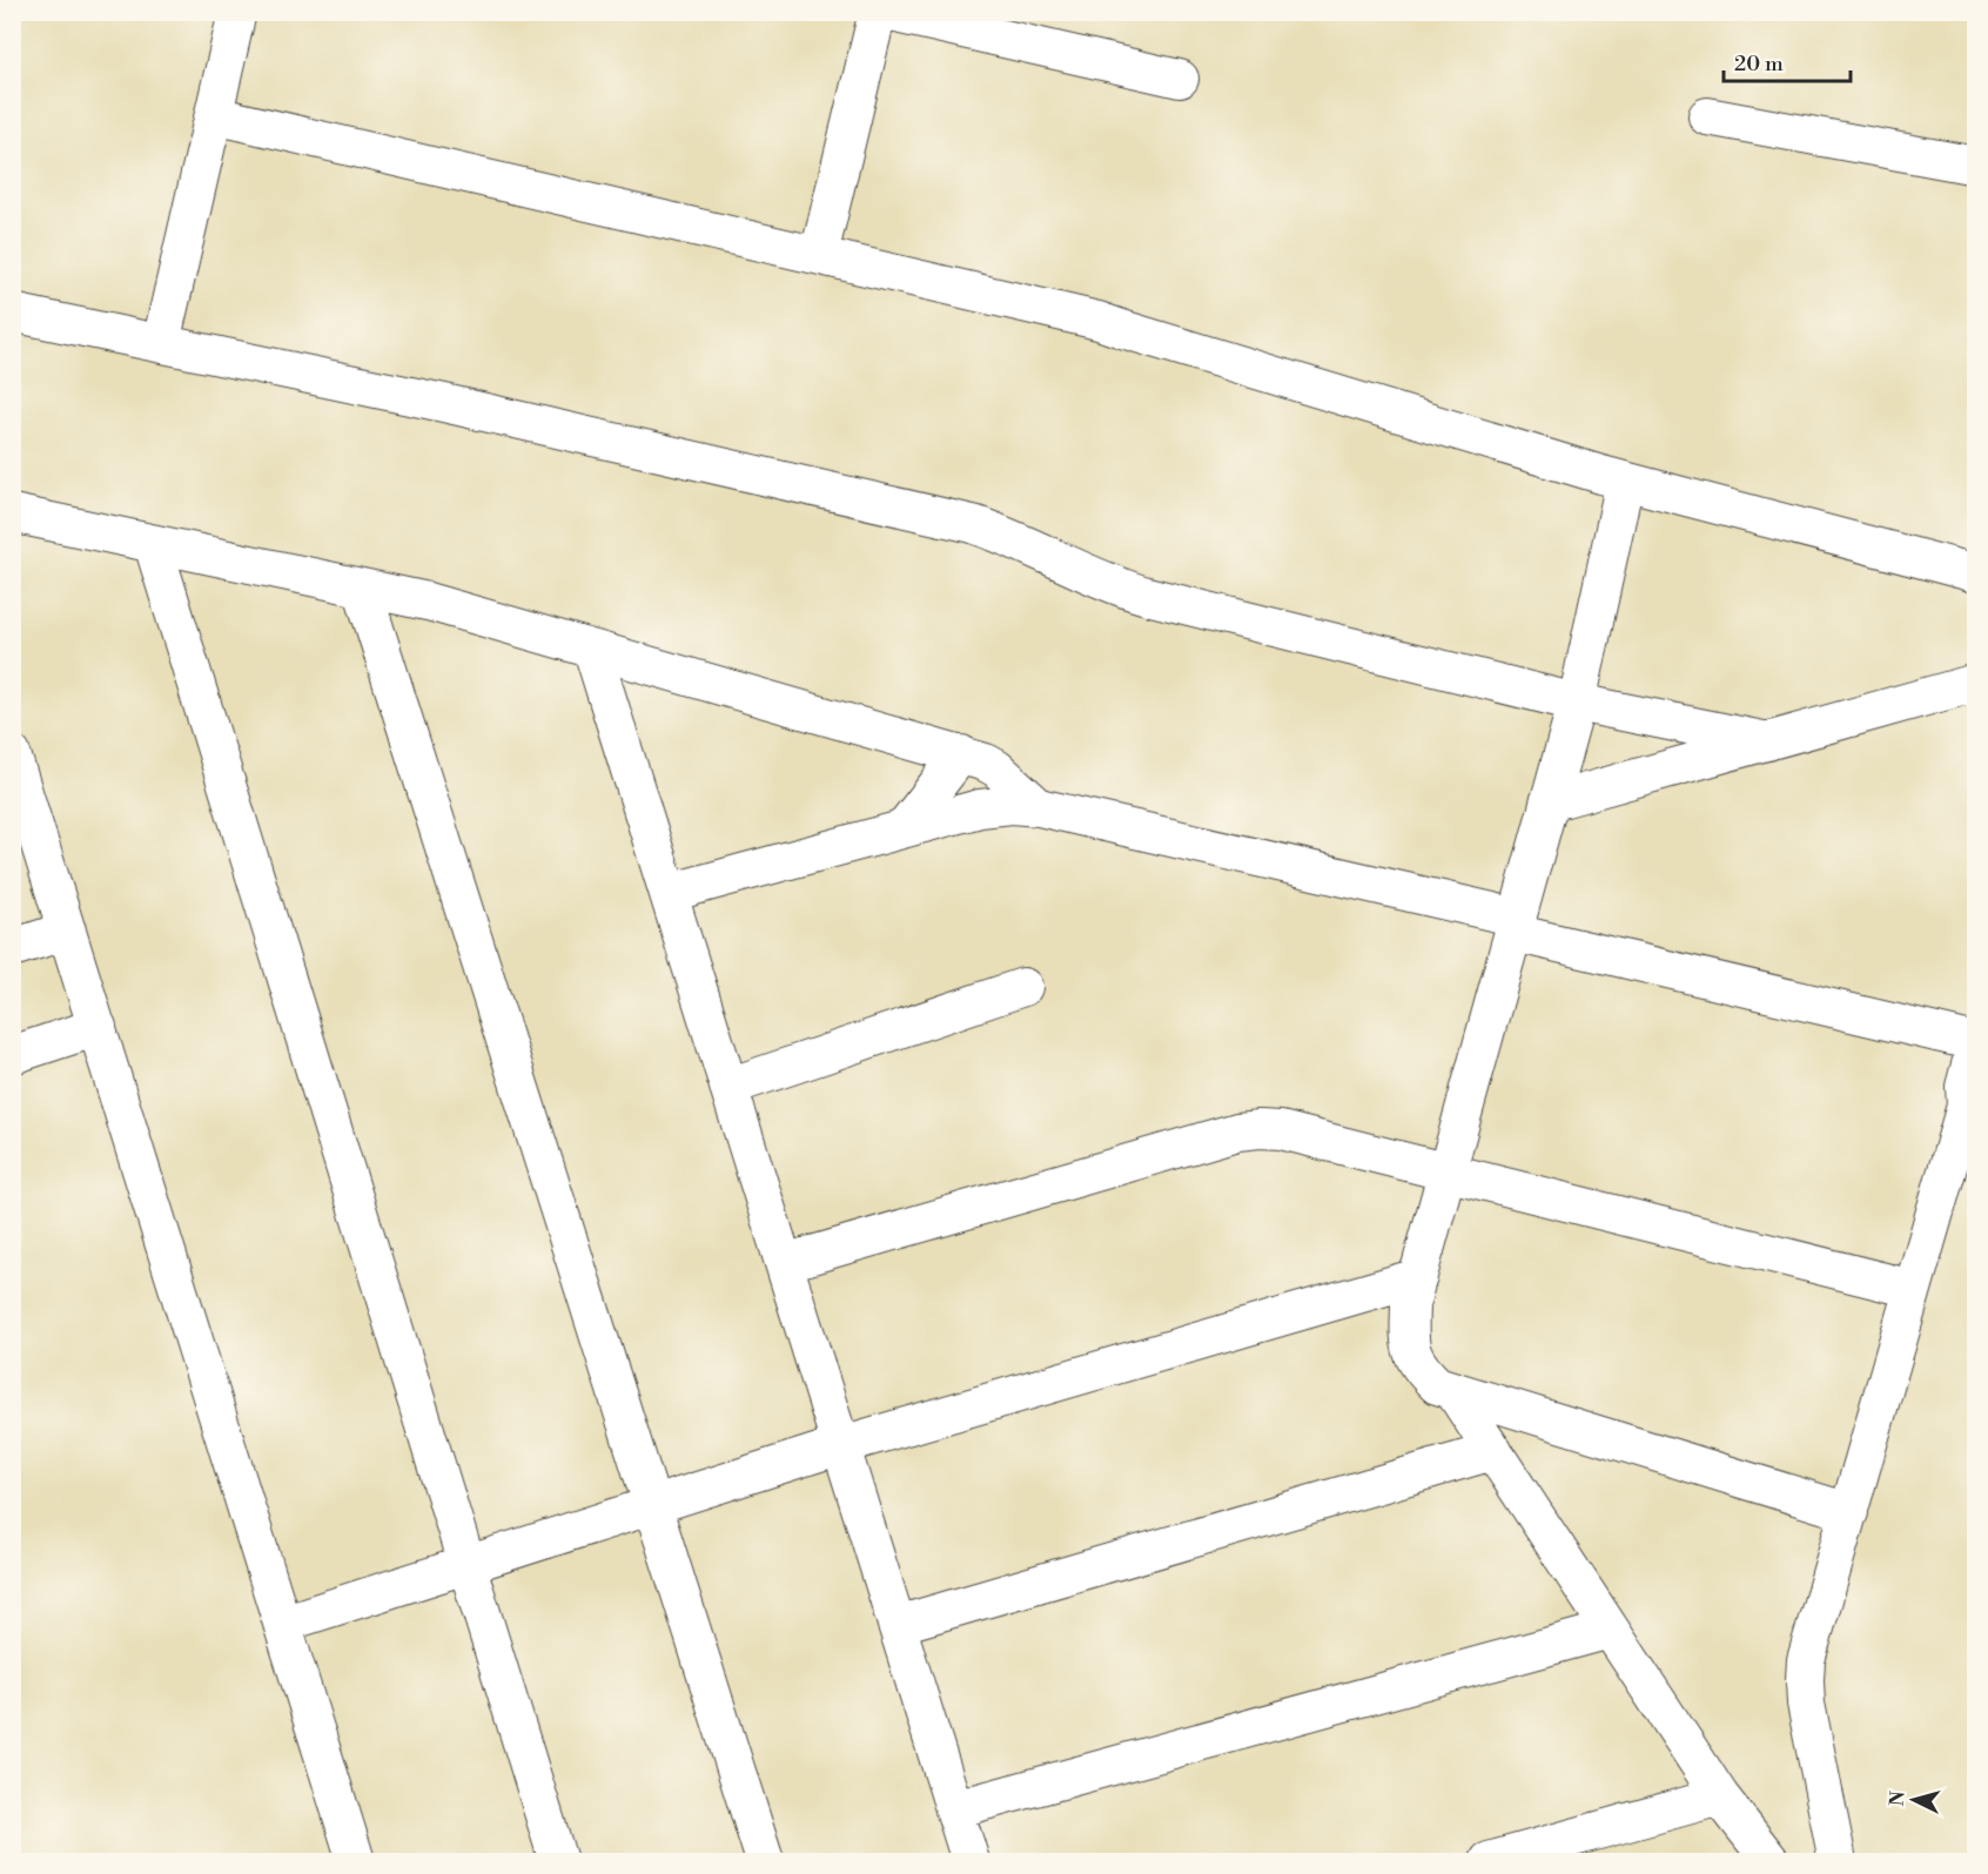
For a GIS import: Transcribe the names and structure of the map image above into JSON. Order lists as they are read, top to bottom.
{
  "scale_bar": "20 m",
  "north": "left"
}
